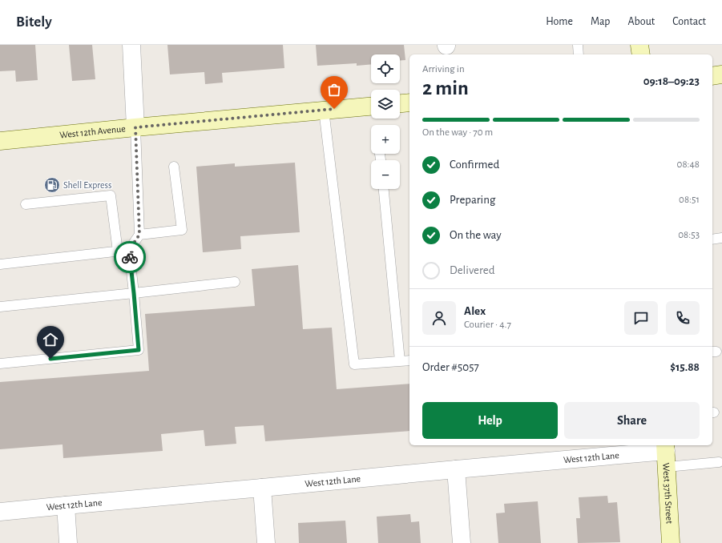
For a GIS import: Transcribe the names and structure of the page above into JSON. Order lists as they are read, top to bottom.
{
  "streets": {
    "main road": ["West 12th Avenue", "West 37th Street"],
    "street": ["West 12th Lane"]
  },
  "crossings": [
    ["West 12th Lane", "West 37th Street"]
  ],
  "places": {
    "fuel station": ["Shell Express"]
  },
  "page": {
    "header": "Bitely",
    "nav": [
      "Home",
      "Map",
      "About",
      "Contact"
    ],
    "map_buttons": ["+", "−"],
    "heading": ["2 min", "Arriving in", "09:18–09:23"],
    "panel": [
      "Alex",
      "Courier · 4.7",
      "Order #5057",
      "$15.88"
    ],
    "bar": "On the way · 70 m",
    "list": [
      ["Confirmed", "08:48"],
      ["Preparing", "08:51"],
      ["On the way", "08:53"],
      "Delivered"
    ],
    "buttons": ["Help", "Share"]
  }
}
